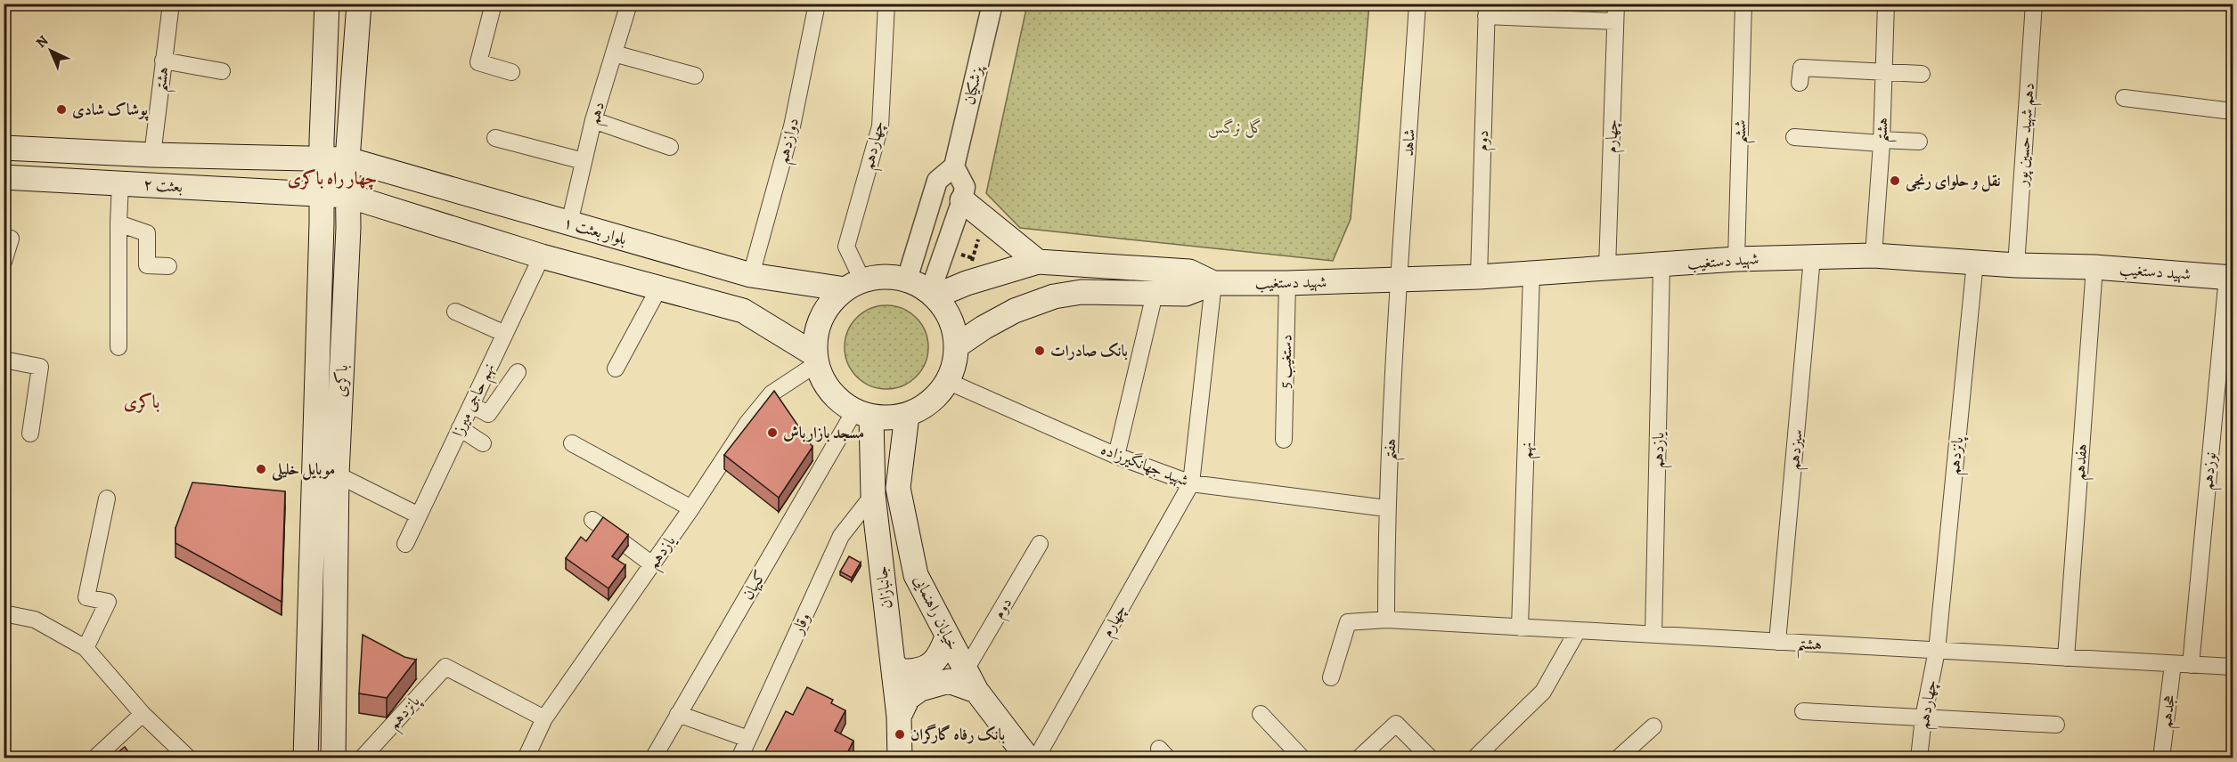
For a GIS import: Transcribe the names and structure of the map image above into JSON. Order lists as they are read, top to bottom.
{
  "streets": {
    "main road": [
      "بعثت ۲",
      "بلوار بعثت ۱",
      "شهید دستغیب",
      "باکری",
      "جانبازان",
      "خیابان راهنمایی"
    ],
    "street": [
      "هشتم",
      "پزشکیان",
      "دهم",
      "ششم",
      "دهم شهید حسین پور",
      "چهارم",
      "دوازدهم",
      "دوم",
      "شاهد",
      "چهاردهم",
      "دستغیب 5",
      "نهم حاجی میرزا",
      "هفتم",
      "سیزدهم",
      "نهم",
      "یازدهم",
      "پانزدهم",
      "هفدهم",
      "شهید جهانگیرزاده",
      "نوزدهم",
      "کیهان",
      "وقار",
      "هجدهم"
    ]
  },
  "crossings": [
    ["هشتم", "چهاردهم"],
    ["هشتم", "بعثت ۲"],
    ["هشتم", "شهید دستغیب"],
    ["هشتم", "هفتم"],
    ["هشتم", "سیزدهم"],
    ["هشتم", "نهم"],
    ["هشتم", "یازدهم"],
    ["هشتم", "پانزدهم"],
    ["هشتم", "هفدهم"],
    ["هشتم", "نوزدهم"],
    ["هشتم", "هجدهم"],
    ["دهم", "بلوار بعثت ۱"],
    ["ششم", "شهید دستغیب"],
    ["دهم شهید حسین پور", "شهید دستغیب"],
    ["چهارم", "شهید دستغیب"],
    ["چهارم", "شهید جهانگیرزاده"],
    ["دوازدهم", "بلوار بعثت ۱"],
    ["دوم", "شهید دستغیب"],
    ["دوم", "خیابان راهنمایی"],
    ["شاهد", "شهید دستغیب"],
    ["شاهد", "هفتم"],
    ["چهاردهم", "بلوار بعثت ۱"],
    ["چهاردهم", "یازدهم"],
    ["چهاردهم", "پانزدهم"],
    ["چهاردهم", "شهید جهانگیرزاده"],
    ["چهاردهم", "کیهان"],
    ["چهاردهم", "جانبازان"],
    ["چهاردهم", "خیابان راهنمایی"],
    ["بعثت ۲", "بلوار بعثت ۱"],
    ["بعثت ۲", "باکری"],
    ["بلوار بعثت ۱", "باکری"],
    ["بلوار بعثت ۱", "یازدهم"],
    ["بلوار بعثت ۱", "شهید جهانگیرزاده"],
    ["بلوار بعثت ۱", "کیهان"],
    ["بلوار بعثت ۱", "جانبازان"],
    ["بلوار بعثت ۱", "خیابان راهنمایی"],
    ["شهید دستغیب", "دستغیب 5"],
    ["شهید دستغیب", "هفتم"],
    ["شهید دستغیب", "سیزدهم"],
    ["شهید دستغیب", "نهم"],
    ["شهید دستغیب", "یازدهم"],
    ["شهید دستغیب", "پانزدهم"],
    ["شهید دستغیب", "هفدهم"],
    ["شهید دستغیب", "نوزدهم"],
    ["هفتم", "شهید جهانگیرزاده"],
    ["یازدهم", "پانزدهم"],
    ["یازدهم", "شهید جهانگیرزاده"],
    ["یازدهم", "کیهان"],
    ["یازدهم", "جانبازان"],
    ["یازدهم", "خیابان راهنمایی"],
    ["شهید جهانگیرزاده", "کیهان"],
    ["شهید جهانگیرزاده", "جانبازان"],
    ["شهید جهانگیرزاده", "خیابان راهنمایی"],
    ["کیهان", "جانبازان"],
    ["کیهان", "خیابان راهنمایی"],
    ["جانبازان", "خیابان راهنمایی"],
    ["جانبازان", "وقار"]
  ],
  "districts": ["چهار راه باکری", "باکری"],
  "parks": ["گل نرگس"],
  "places": [
    "پوشاک شادی",
    "نقل و حلوای رنجی",
    "بانک صادرات",
    "مسجد بازارباش",
    "موبایل خلیلی",
    "بانک رفاه گارگران"
  ],
  "north": "top left"
}
